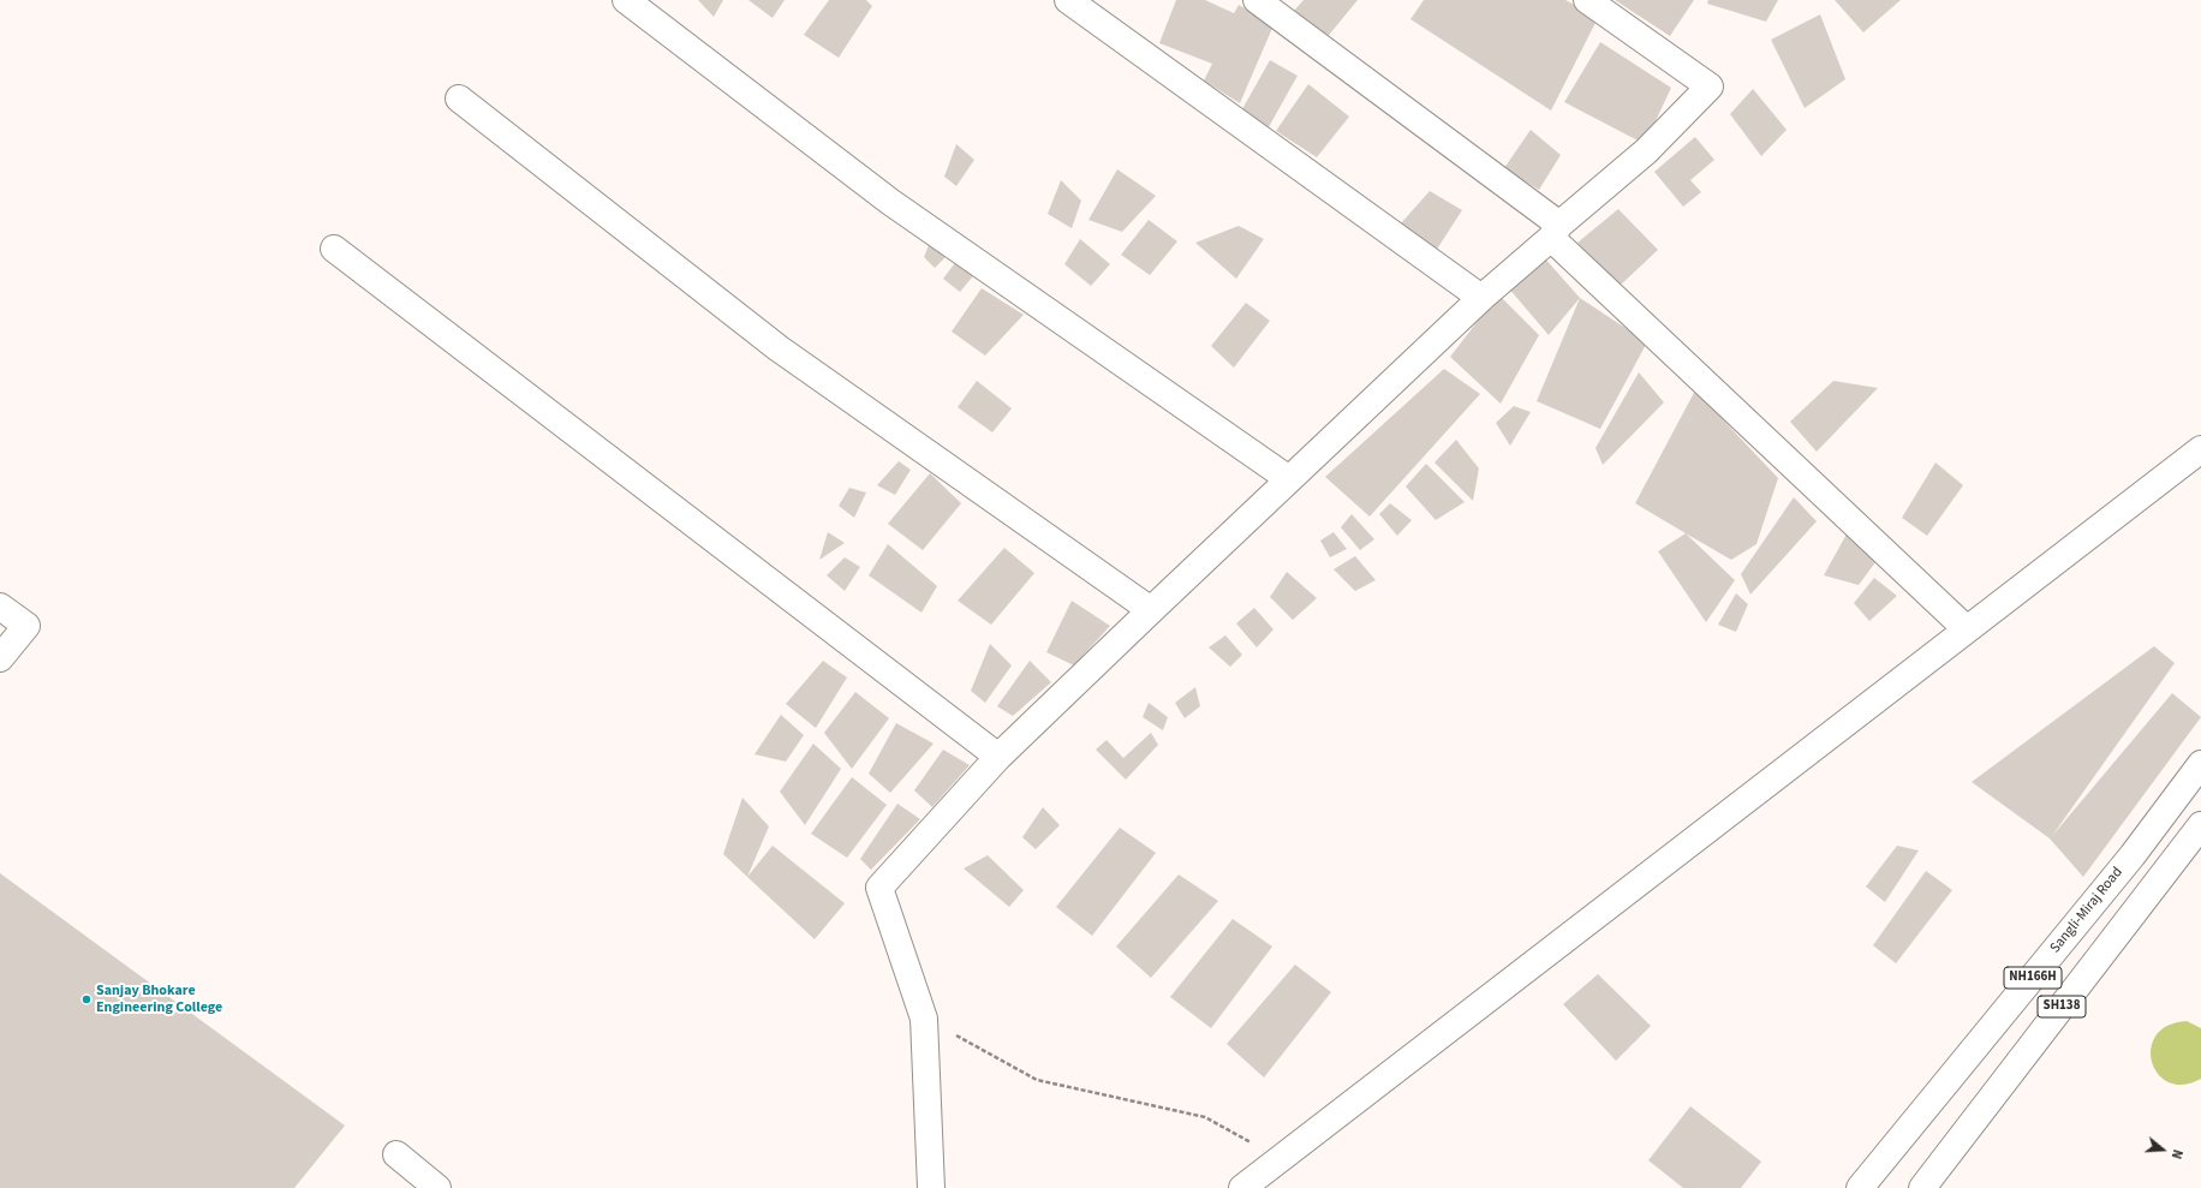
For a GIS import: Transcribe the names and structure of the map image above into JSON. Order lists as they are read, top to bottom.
{
  "streets": {
    "main road": ["Sangli-Miraj Road", "NH166H", "SH138"]
  },
  "places": ["Sanjay Bhokare Engineering College"],
  "north": "right"
}
